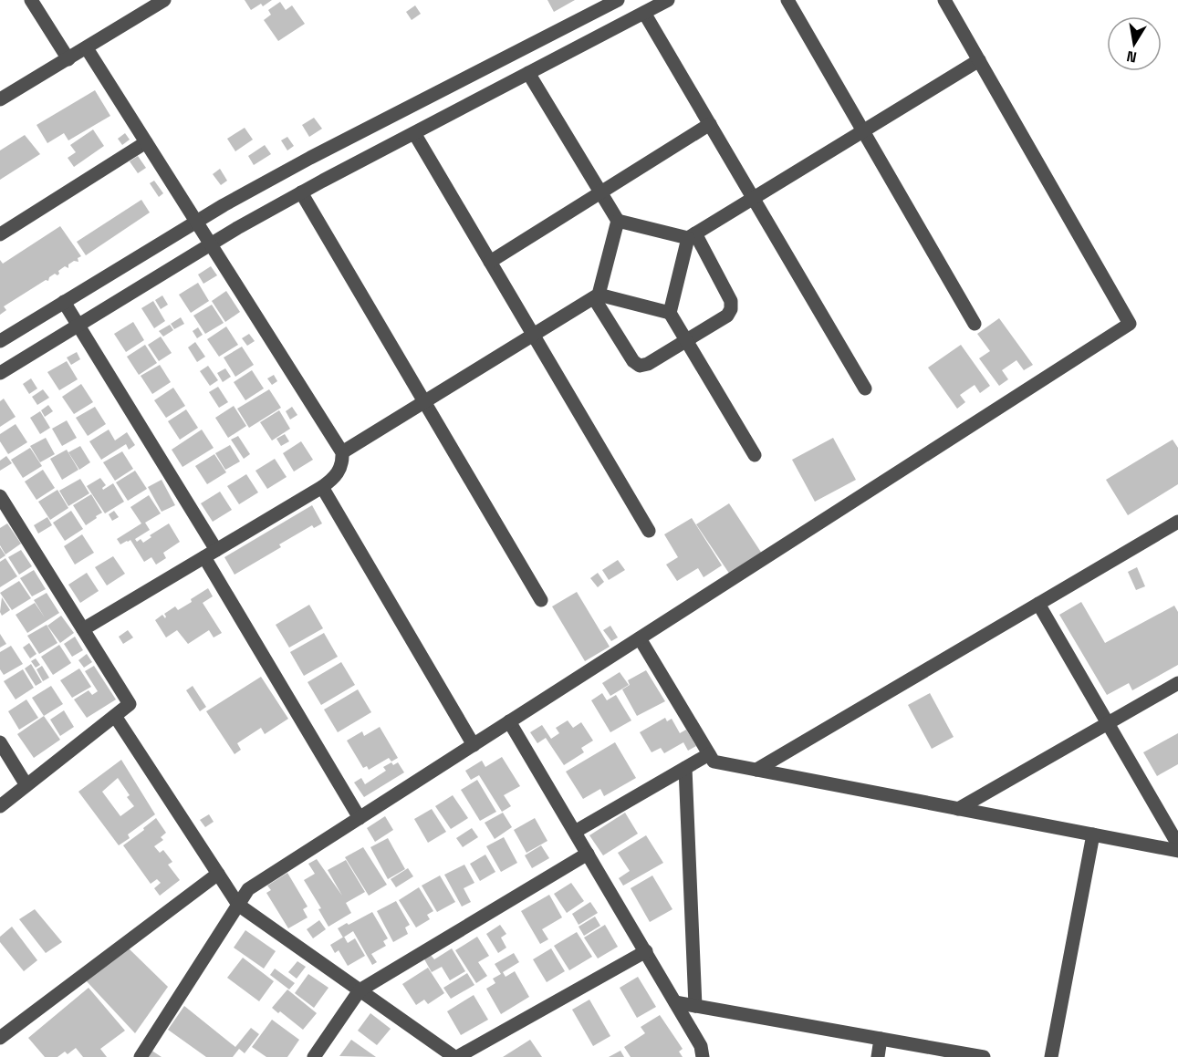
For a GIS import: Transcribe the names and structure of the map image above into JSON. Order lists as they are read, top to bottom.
{
  "north": "bottom"
}
